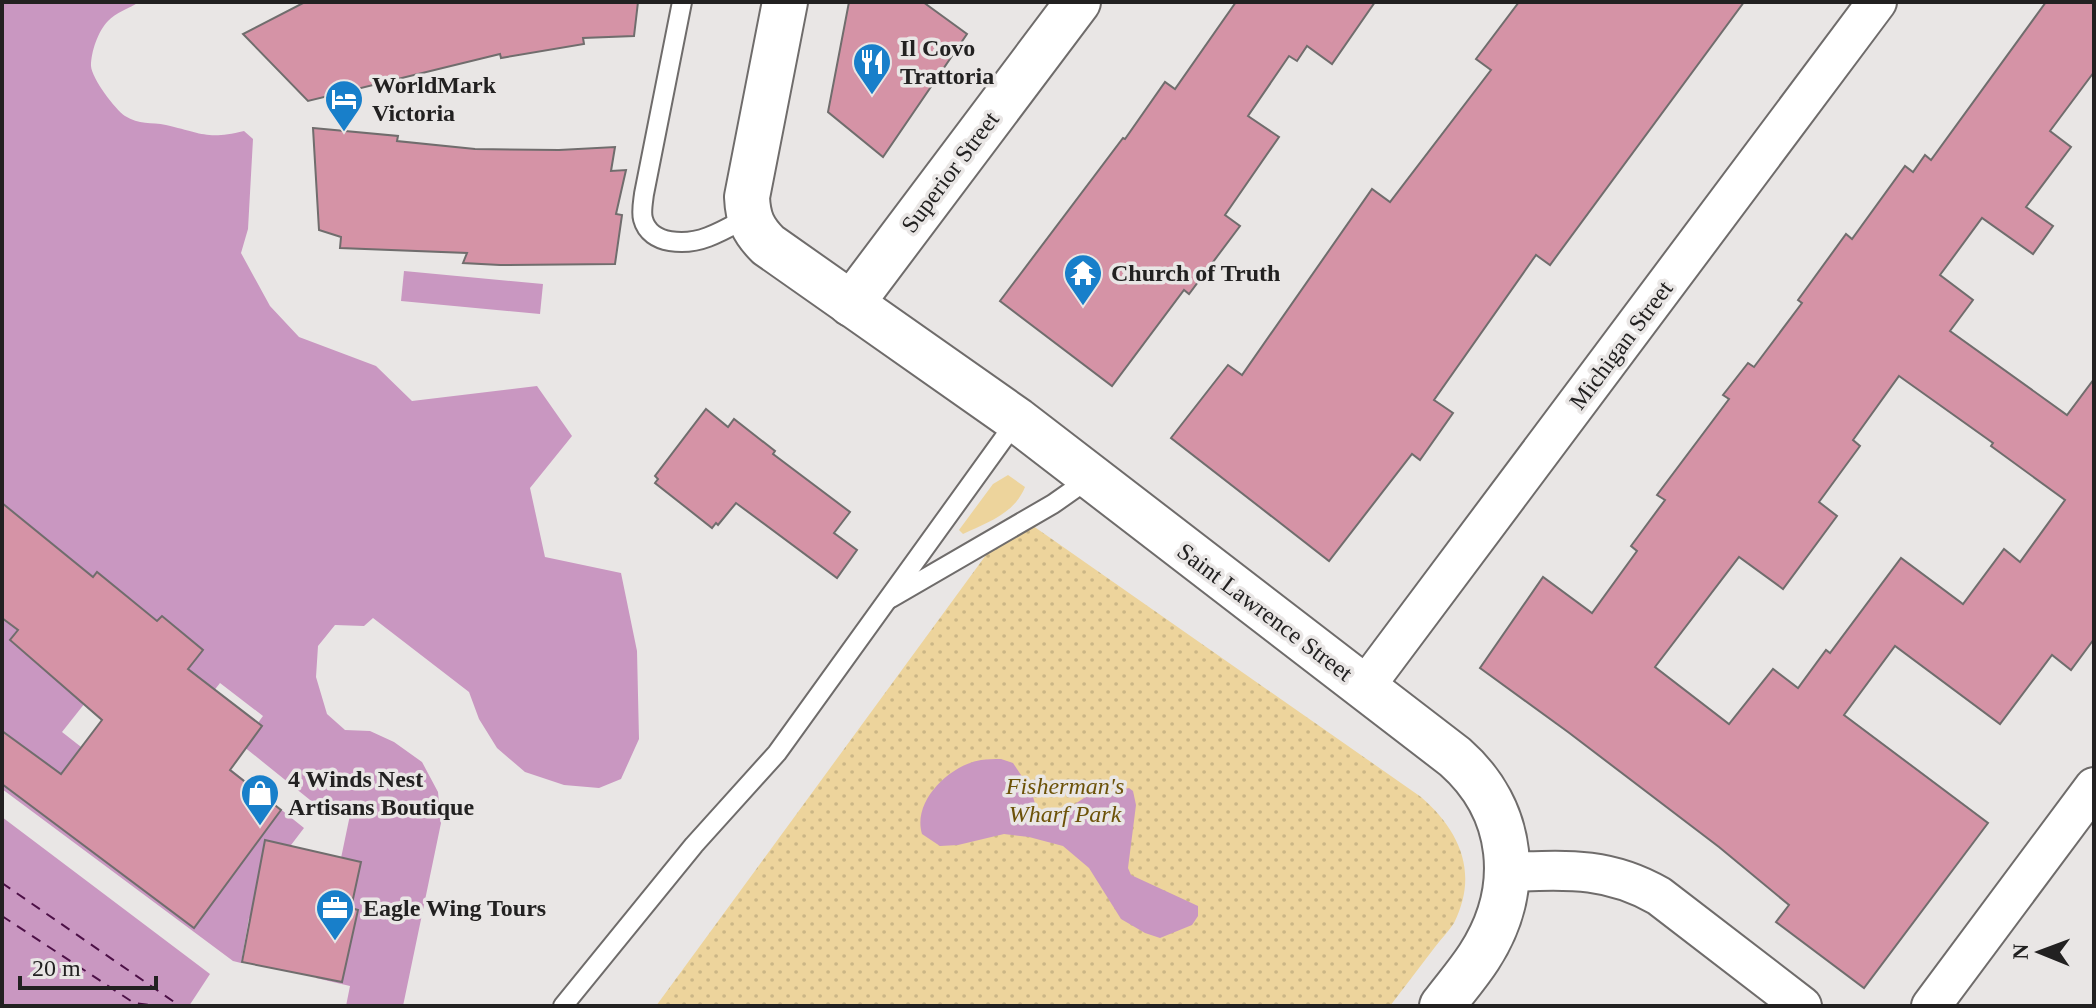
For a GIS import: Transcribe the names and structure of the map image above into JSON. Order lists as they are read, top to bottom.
{
  "streets": {
    "street": ["Superior Street", "Michigan Street", "Saint Lawrence Street"]
  },
  "crossings": [
    ["Superior Street", "Saint Lawrence Street"],
    ["Michigan Street", "Saint Lawrence Street"]
  ],
  "parks": ["Fisherman's Wharf Park"],
  "places": {
    "restaurant": ["Il Covo Trattoria"],
    "hotel": ["WorldMark Victoria"],
    "temple": ["Church of Truth"],
    "shop": ["4 Winds Nest Artisans Boutique"],
    "office": ["Eagle Wing Tours"]
  },
  "scale_bar": "20 m",
  "north": "left"
}
